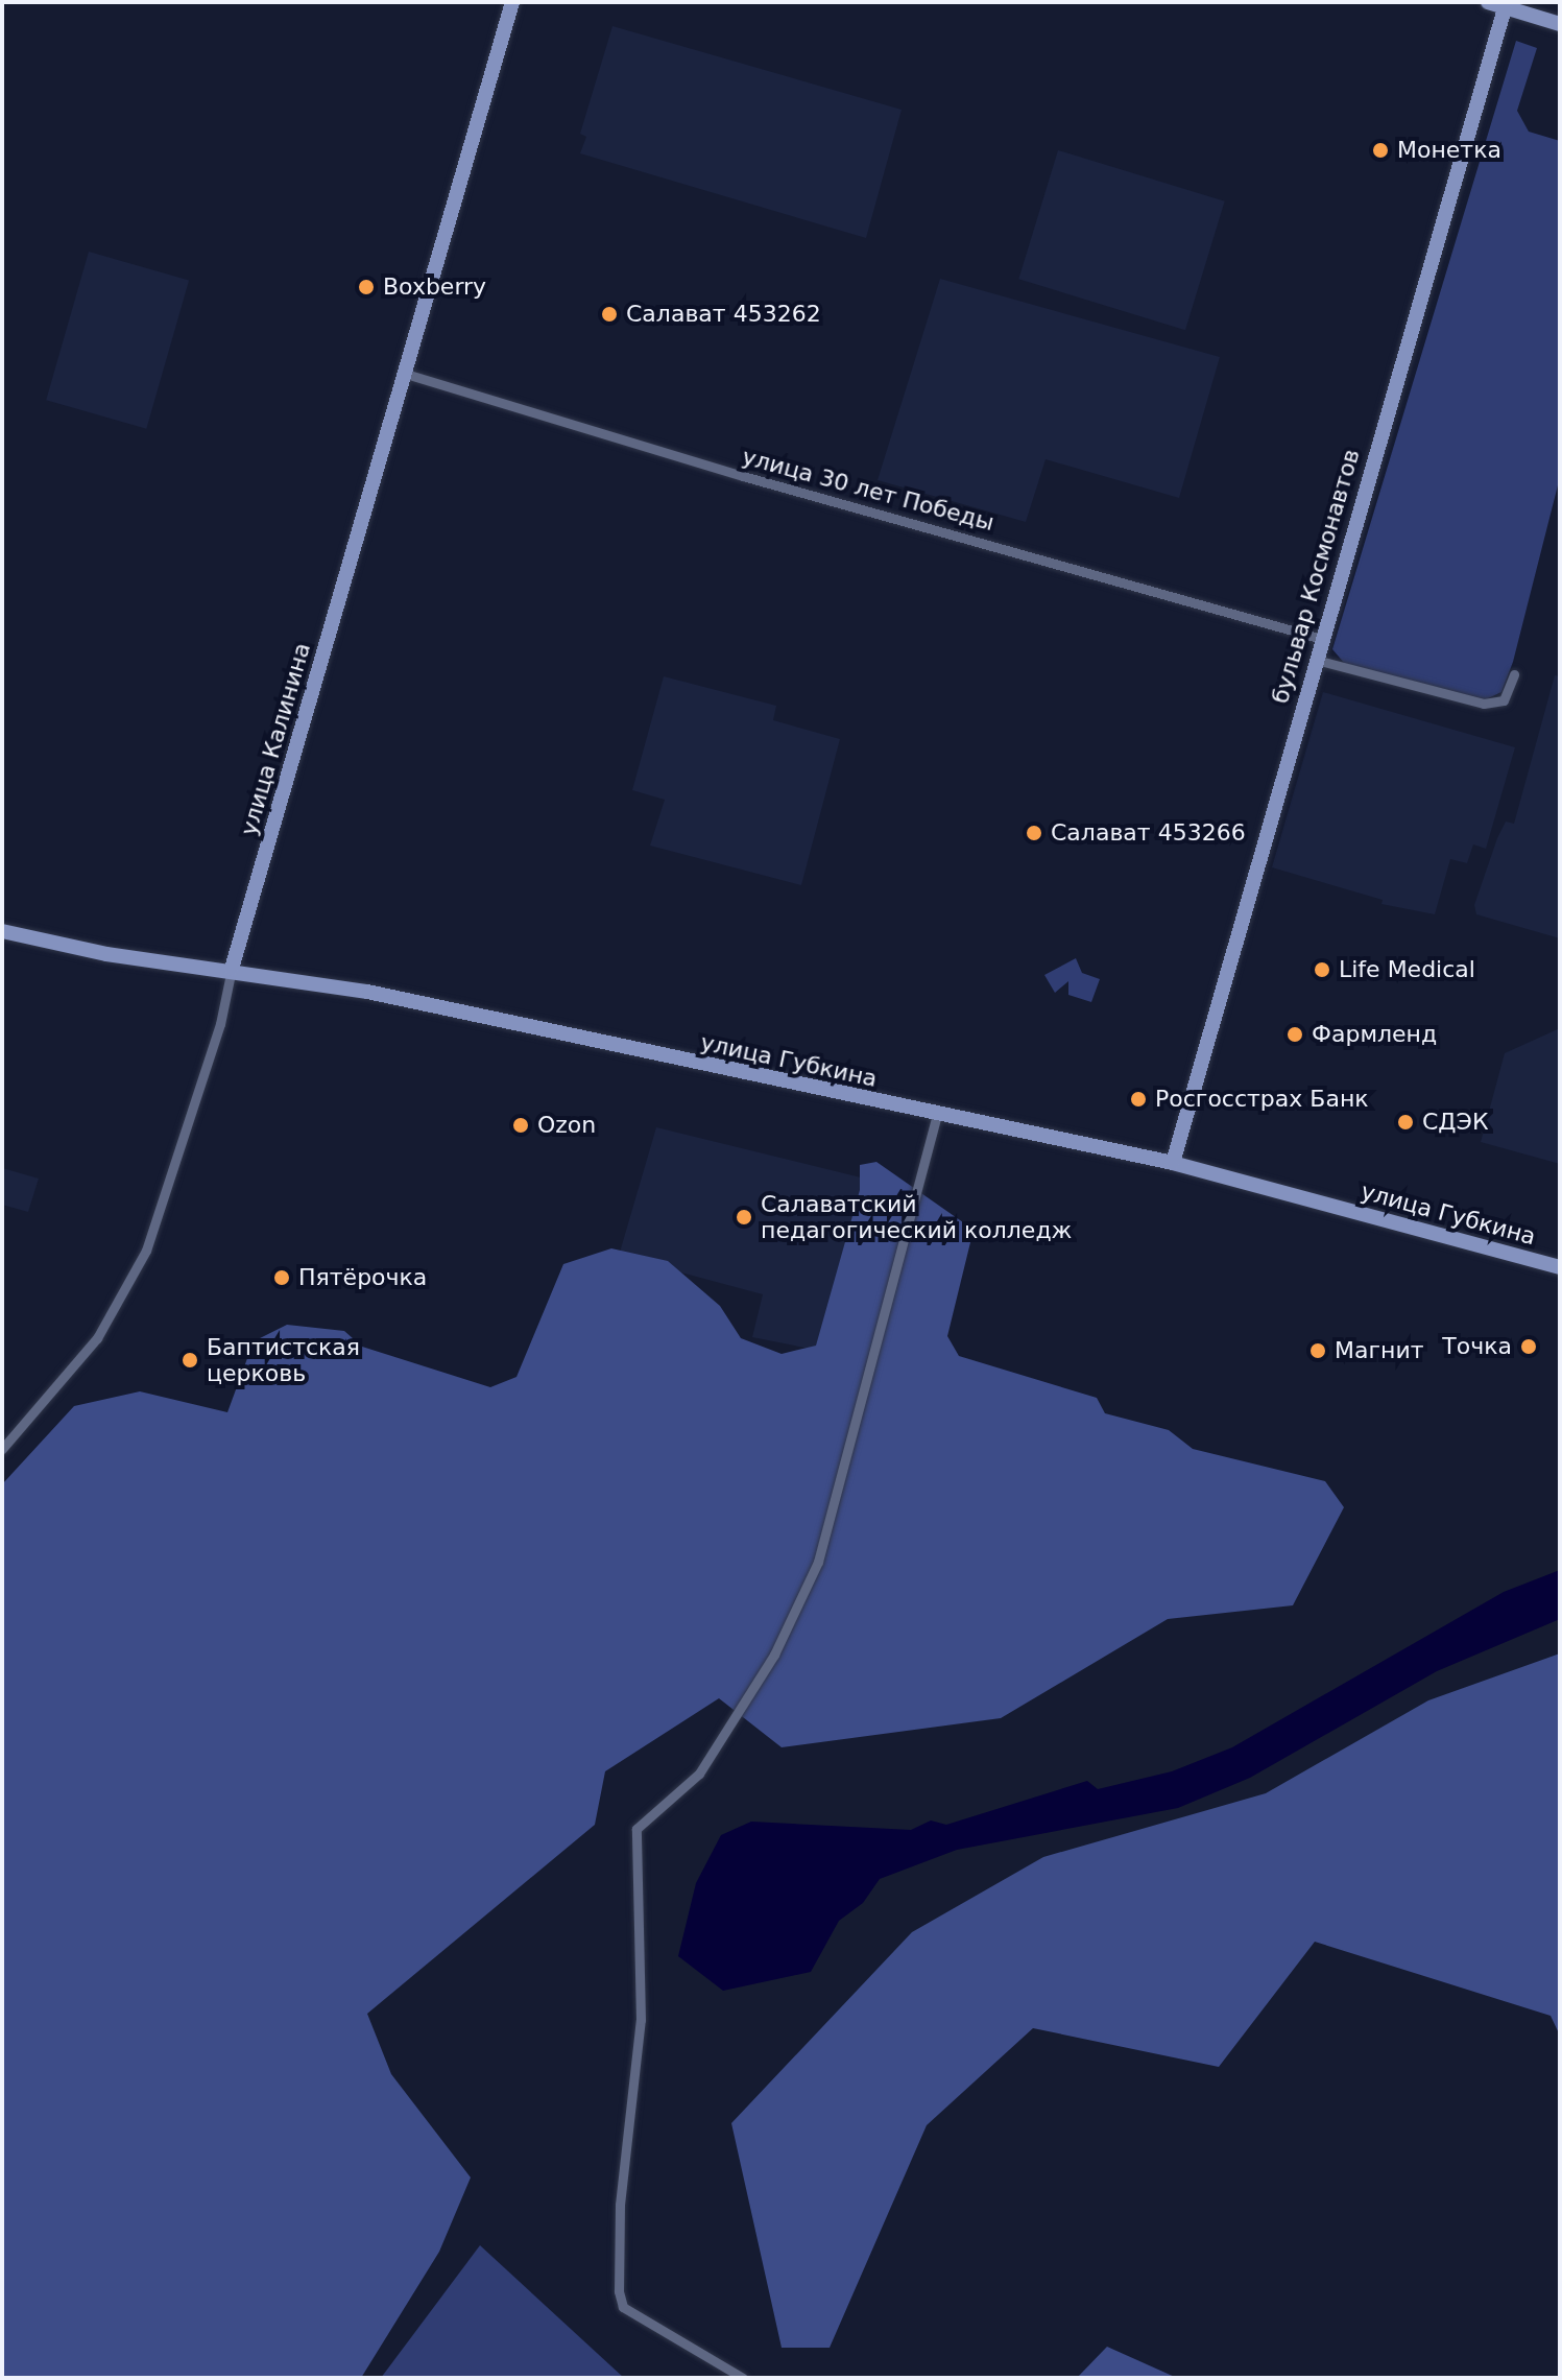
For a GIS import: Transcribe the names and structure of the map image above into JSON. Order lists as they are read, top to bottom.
{
  "streets": {
    "street": [
      "улица 30 лет Победы",
      "бульвар Космонавтов",
      "улица Калинина",
      "улица Губкина"
    ]
  },
  "crossings": [
    ["улица 30 лет Победы", "бульвар Космонавтов"],
    ["улица 30 лет Победы", "улица Калинина"],
    ["бульвар Космонавтов", "улица Губкина"],
    ["улица Калинина", "улица Губкина"]
  ],
  "places": [
    "Монетка",
    "Boxberry",
    "Салават 453262",
    "Салават 453266",
    "Life Medical",
    "Фармленд",
    "Росгосстрах Банк",
    "СДЭК",
    "Ozon",
    "Салаватский педагогический колледж",
    "Пятёрочка",
    "Точка",
    "Магнит",
    "Баптистская церковь"
  ]
}
